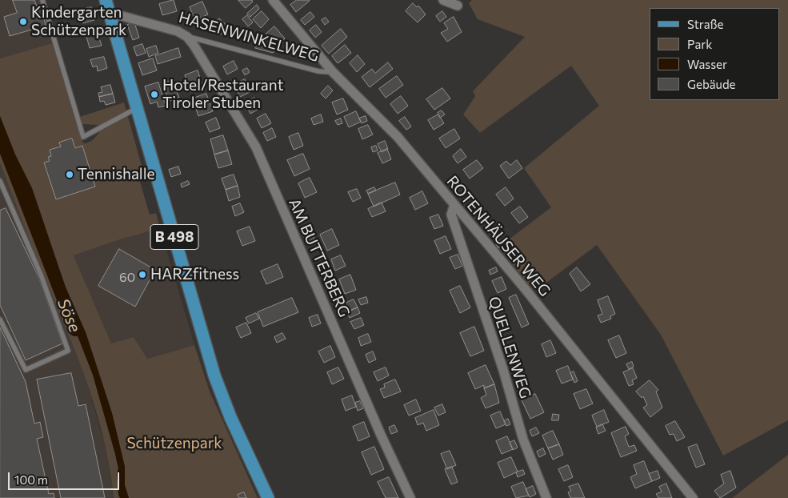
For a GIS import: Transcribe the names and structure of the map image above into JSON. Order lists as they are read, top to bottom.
{
  "streets": {
    "main road": ["B 498"],
    "street": [
      "HASENWINKELWEG",
      "ROTENHÄUSER WEG",
      "AM BUTTERBERG",
      "QUELLENWEG"
    ]
  },
  "crossings": [
    ["HASENWINKELWEG", "ROTENHÄUSER WEG"],
    ["HASENWINKELWEG", "B 498"],
    ["HASENWINKELWEG", "AM BUTTERBERG"],
    ["ROTENHÄUSER WEG", "QUELLENWEG"]
  ],
  "water": ["Söse"],
  "parks": ["Schützenpark"],
  "places": [
    "Kindergarten Schützenpark",
    "Hotel/Restaurant Tiroler Stuben",
    "Tennishalle",
    "HARZfitness"
  ],
  "house_numbers": ["60"],
  "legend": [
    "Straße",
    "Park",
    "Wasser",
    "Gebäude"
  ],
  "scale_bar": "100 m"
}
